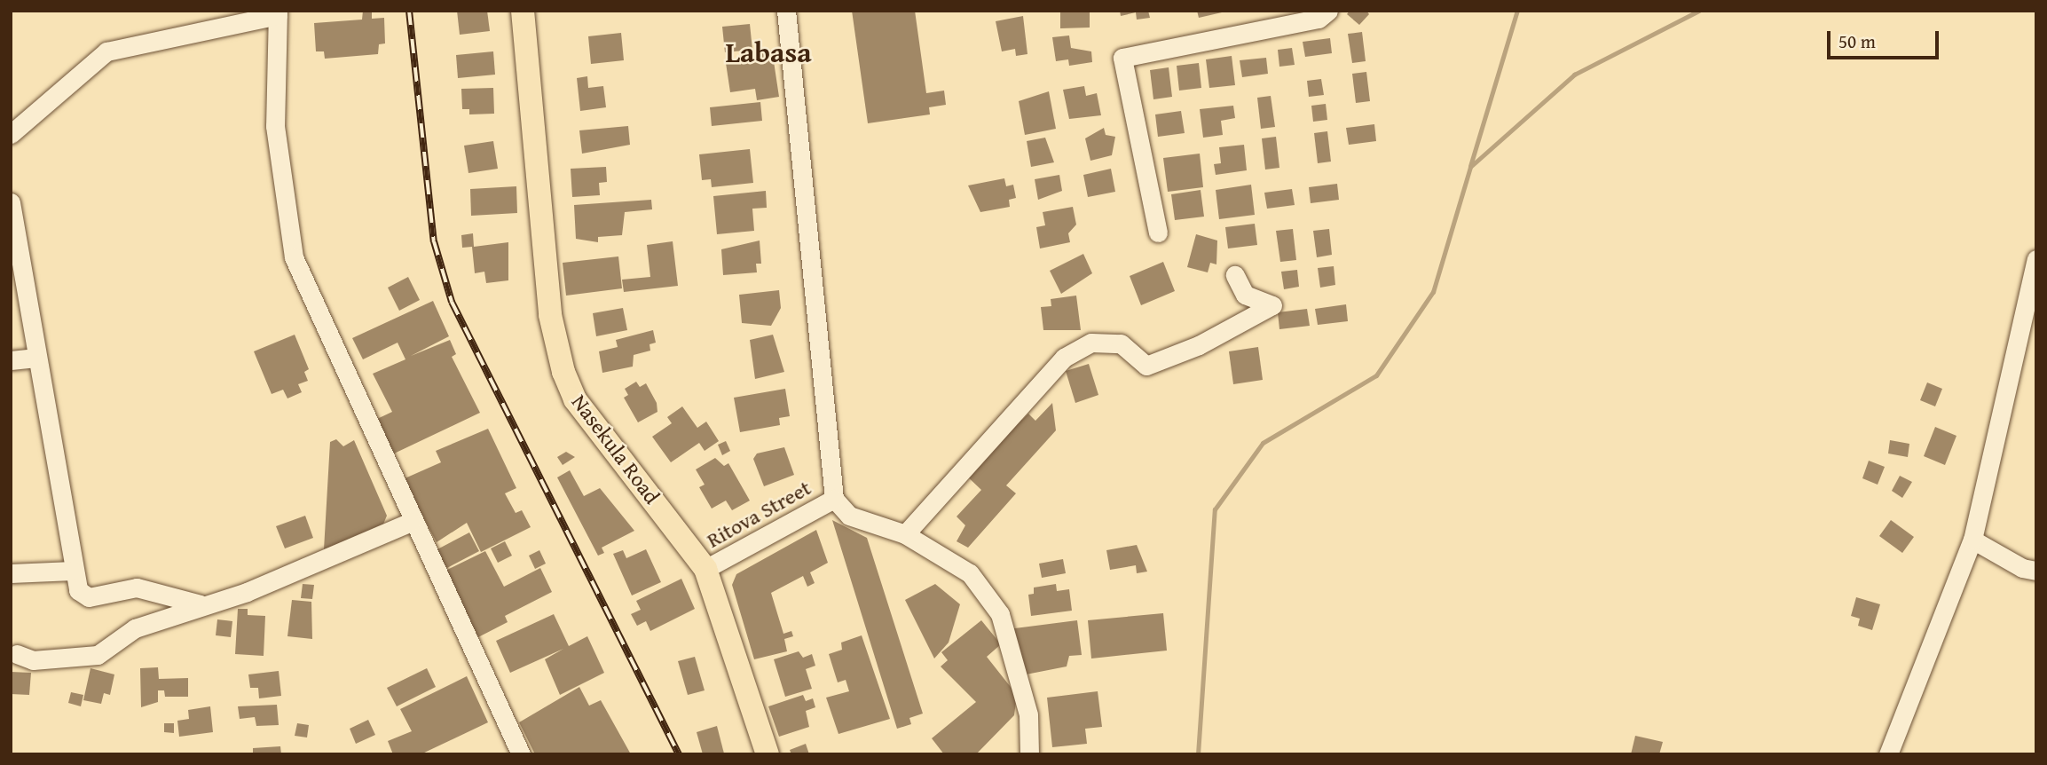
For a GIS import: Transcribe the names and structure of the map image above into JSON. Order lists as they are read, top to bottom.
{
  "streets": {
    "main road": ["Nasekula Road"],
    "street": ["Ritova Street"]
  },
  "crossings": [
    ["Nasekula Road", "Ritova Street"]
  ],
  "districts": ["Labasa"],
  "scale_bar": "50 m"
}
